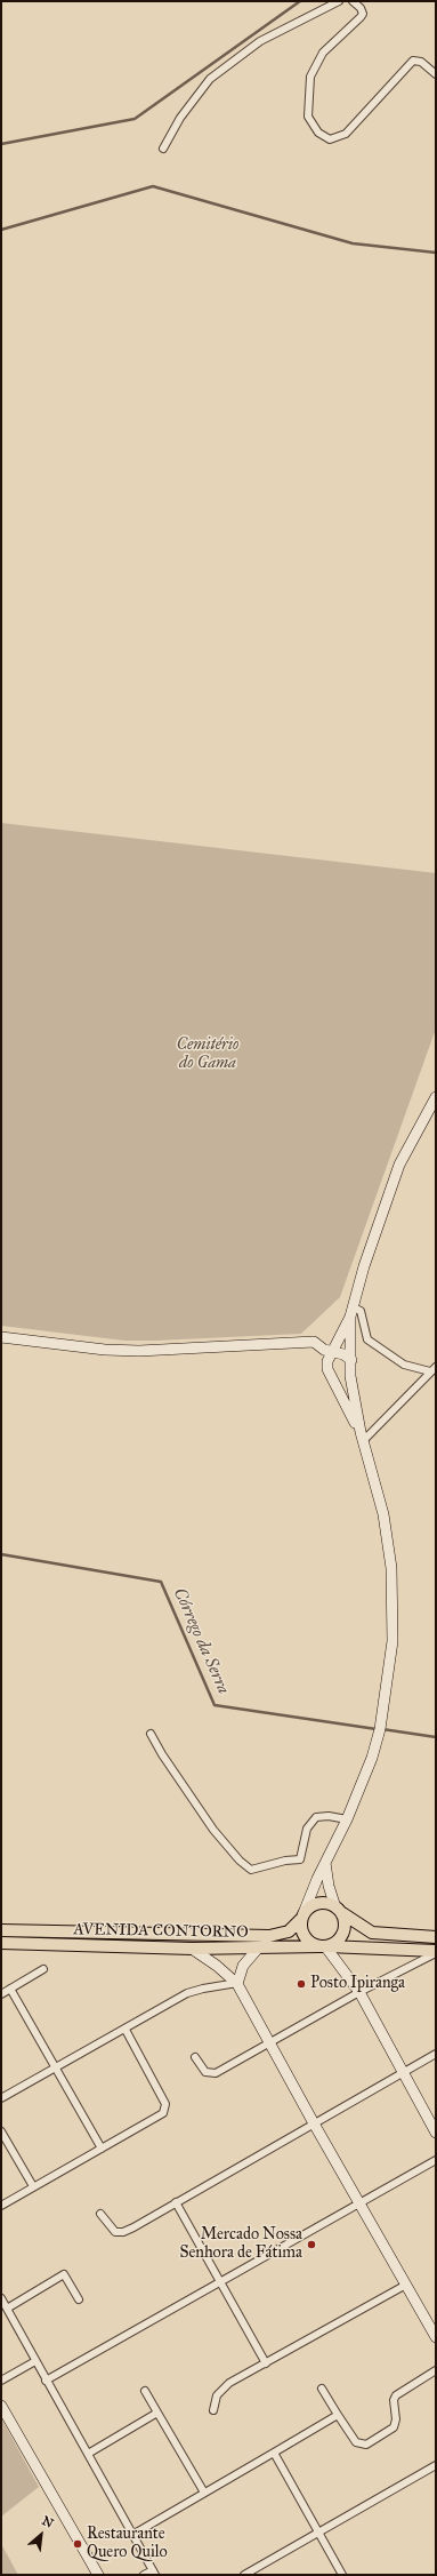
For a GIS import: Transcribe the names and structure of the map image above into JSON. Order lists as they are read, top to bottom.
{
  "streets": {
    "main road": ["AVENIDA CONTORNO"]
  },
  "water": ["Córrego da Serra"],
  "parks": ["Cemitério do Gama"],
  "places": ["Posto Ipiranga", "Mercado Nossa Senhora de Fátima", "Restaurante Quero Quilo"],
  "north": "top right"
}
